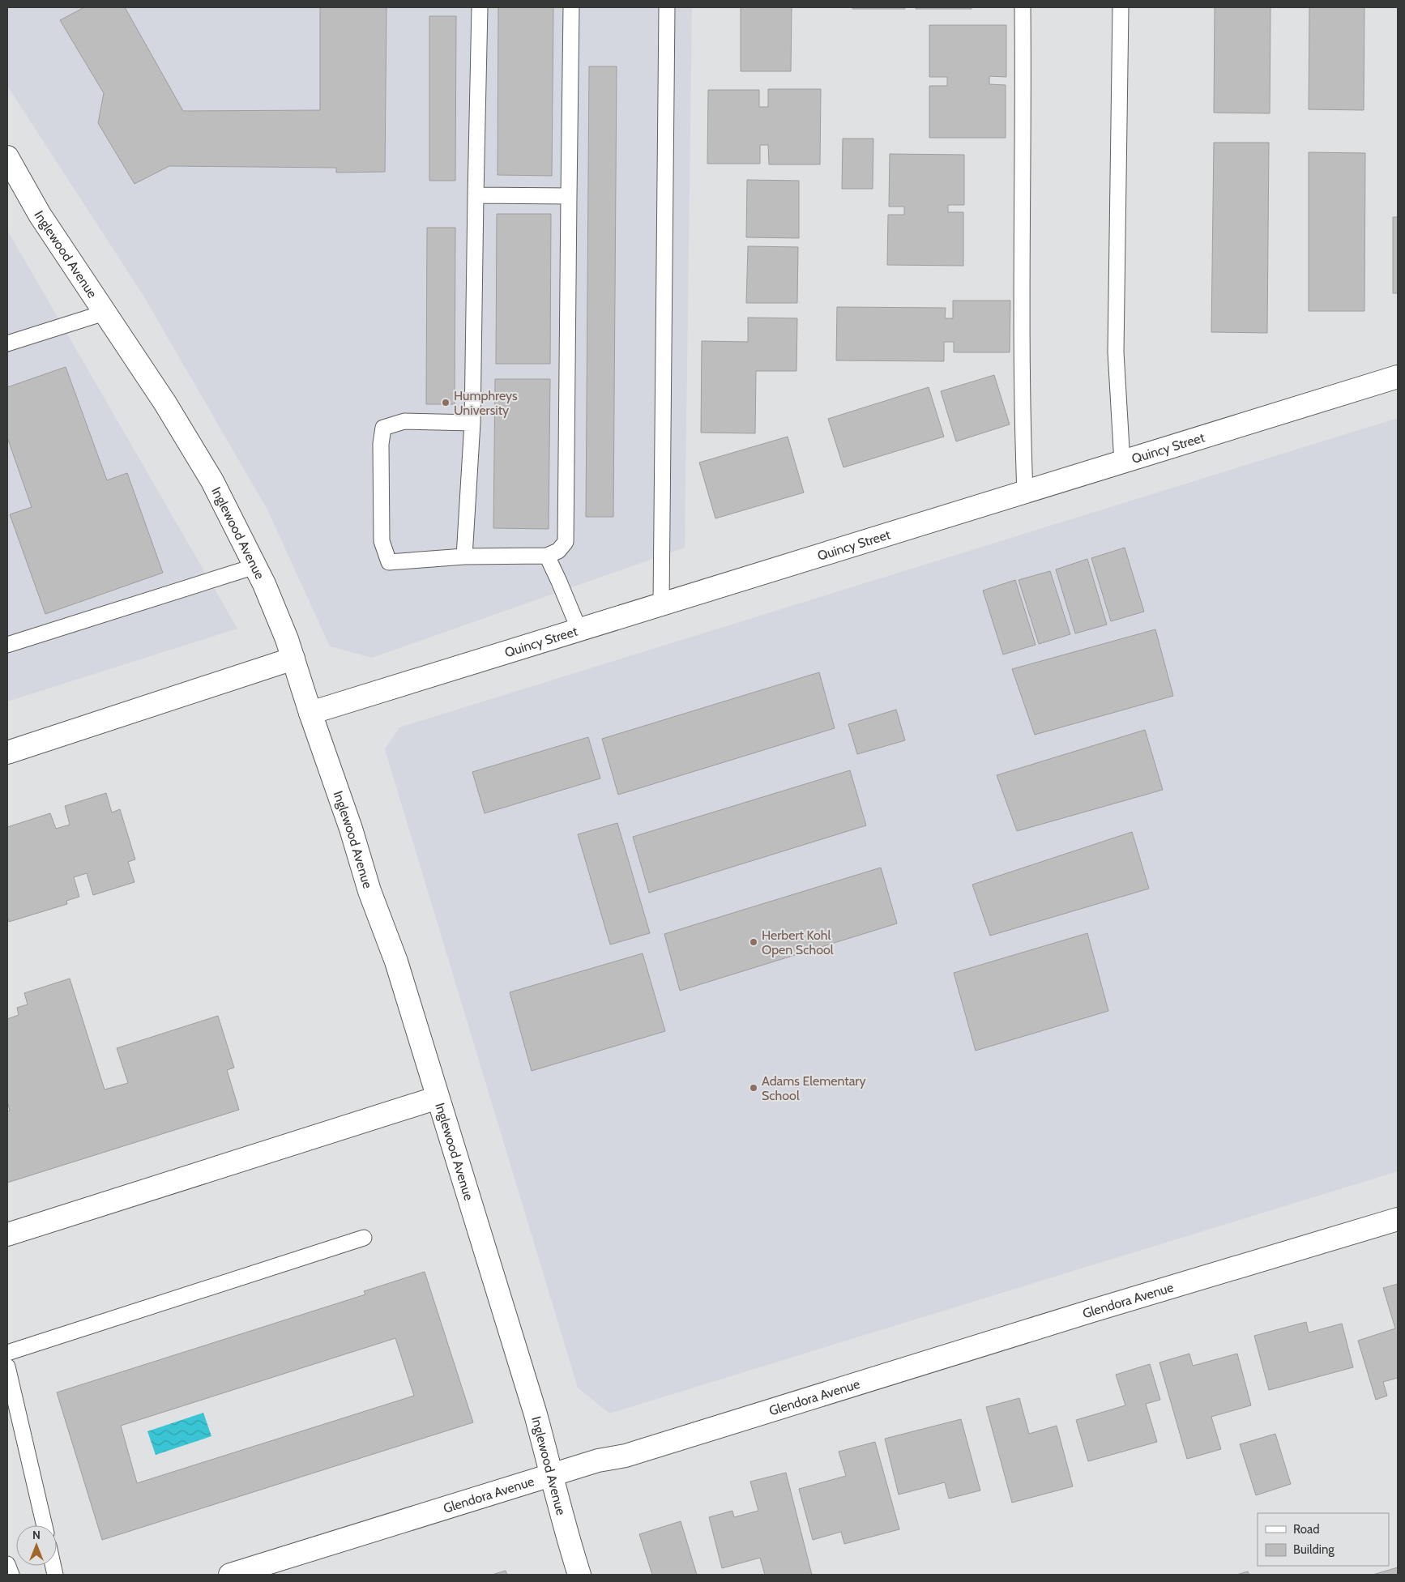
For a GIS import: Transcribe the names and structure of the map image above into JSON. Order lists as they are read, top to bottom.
{
  "streets": {
    "street": ["Inglewood Avenue", "Quincy Street", "Glendora Avenue"]
  },
  "crossings": [
    ["Inglewood Avenue", "Quincy Street"],
    ["Inglewood Avenue", "Glendora Avenue"]
  ],
  "places": ["Humphreys University", "Herbert Kohl Open School", "Adams Elementary School"],
  "legend": ["Road", "Building"],
  "north": "top"
}
